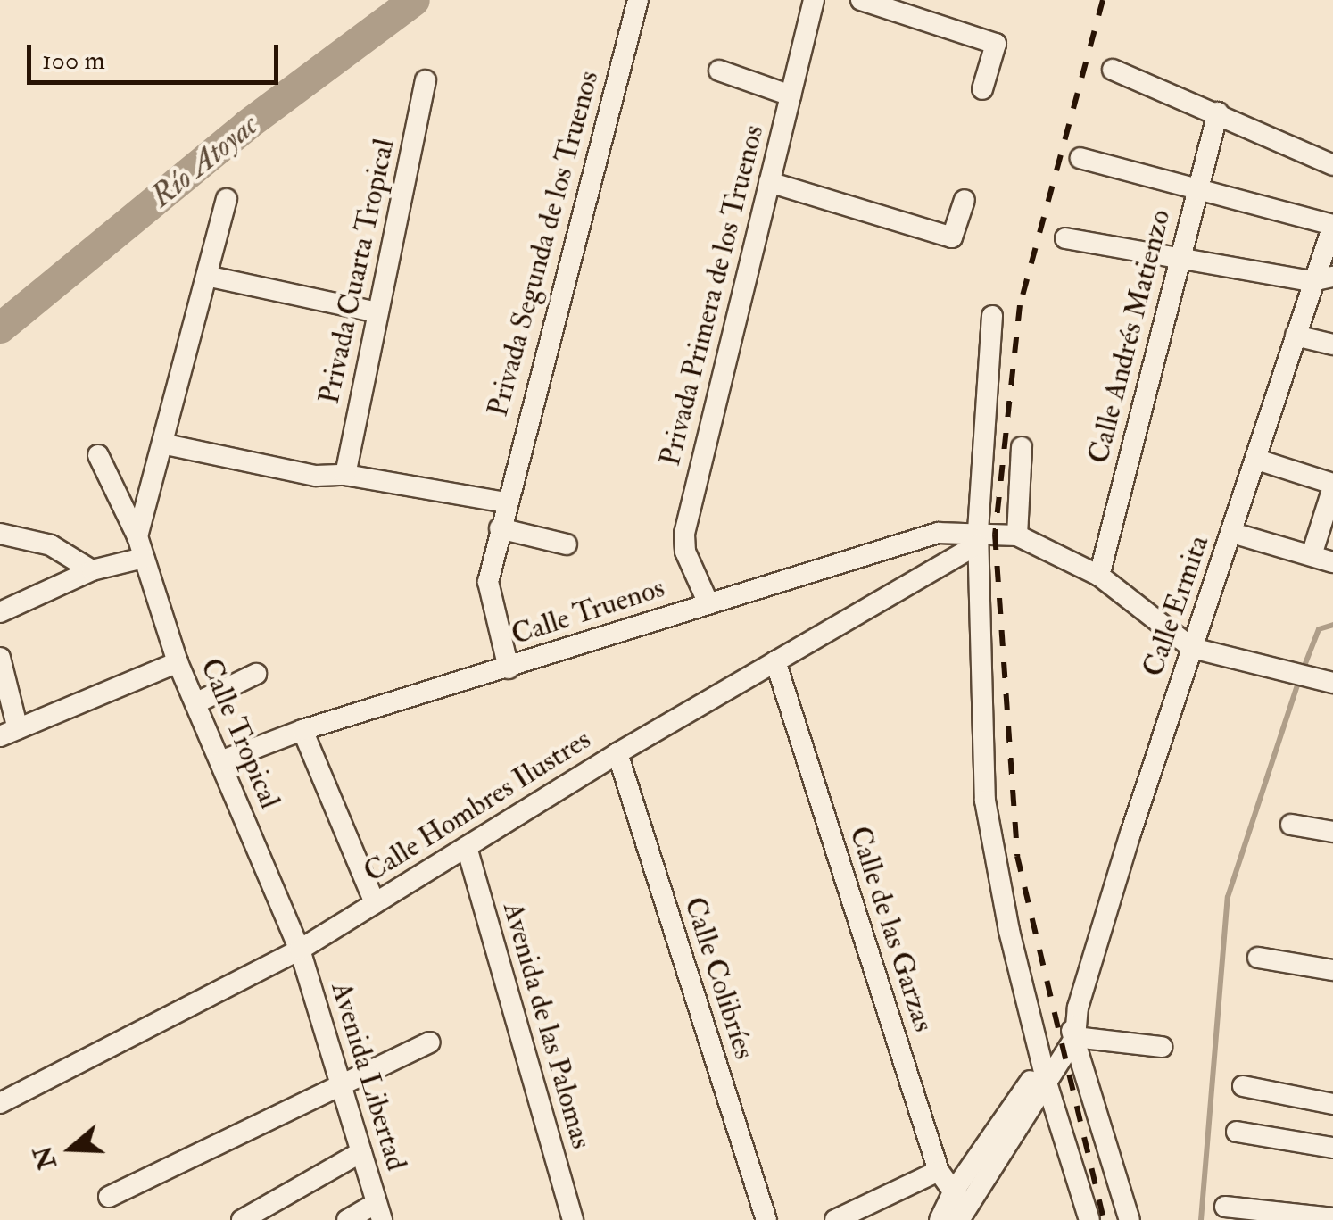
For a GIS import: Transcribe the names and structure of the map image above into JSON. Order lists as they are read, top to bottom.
{
  "streets": {
    "street": [
      "Privada Segunda de los Truenos",
      "Privada Cuarta Tropical",
      "Privada Primera de los Truenos",
      "Calle Andrés Matienzo",
      "Calle Ermita",
      "Calle Truenos",
      "Calle Tropical",
      "Calle Hombres Ilustres",
      "Calle de las Garzas",
      "Calle Colibríes",
      "Avenida de las Palomas",
      "Avenida Libertad"
    ]
  },
  "crossings": [
    ["Privada Segunda de los Truenos", "Calle Truenos"],
    ["Privada Primera de los Truenos", "Calle Truenos"],
    ["Calle Ermita", "Calle de las Garzas"],
    ["Calle Truenos", "Calle Tropical"],
    ["Calle Truenos", "Calle Hombres Ilustres"],
    ["Calle Tropical", "Calle Hombres Ilustres"],
    ["Calle Tropical", "Avenida Libertad"],
    ["Calle Hombres Ilustres", "Calle de las Garzas"],
    ["Calle Hombres Ilustres", "Calle Colibríes"],
    ["Calle Hombres Ilustres", "Avenida de las Palomas"],
    ["Calle Hombres Ilustres", "Avenida Libertad"]
  ],
  "water": ["Río Atoyac"],
  "scale_bar": "100 m",
  "north": "left"
}
